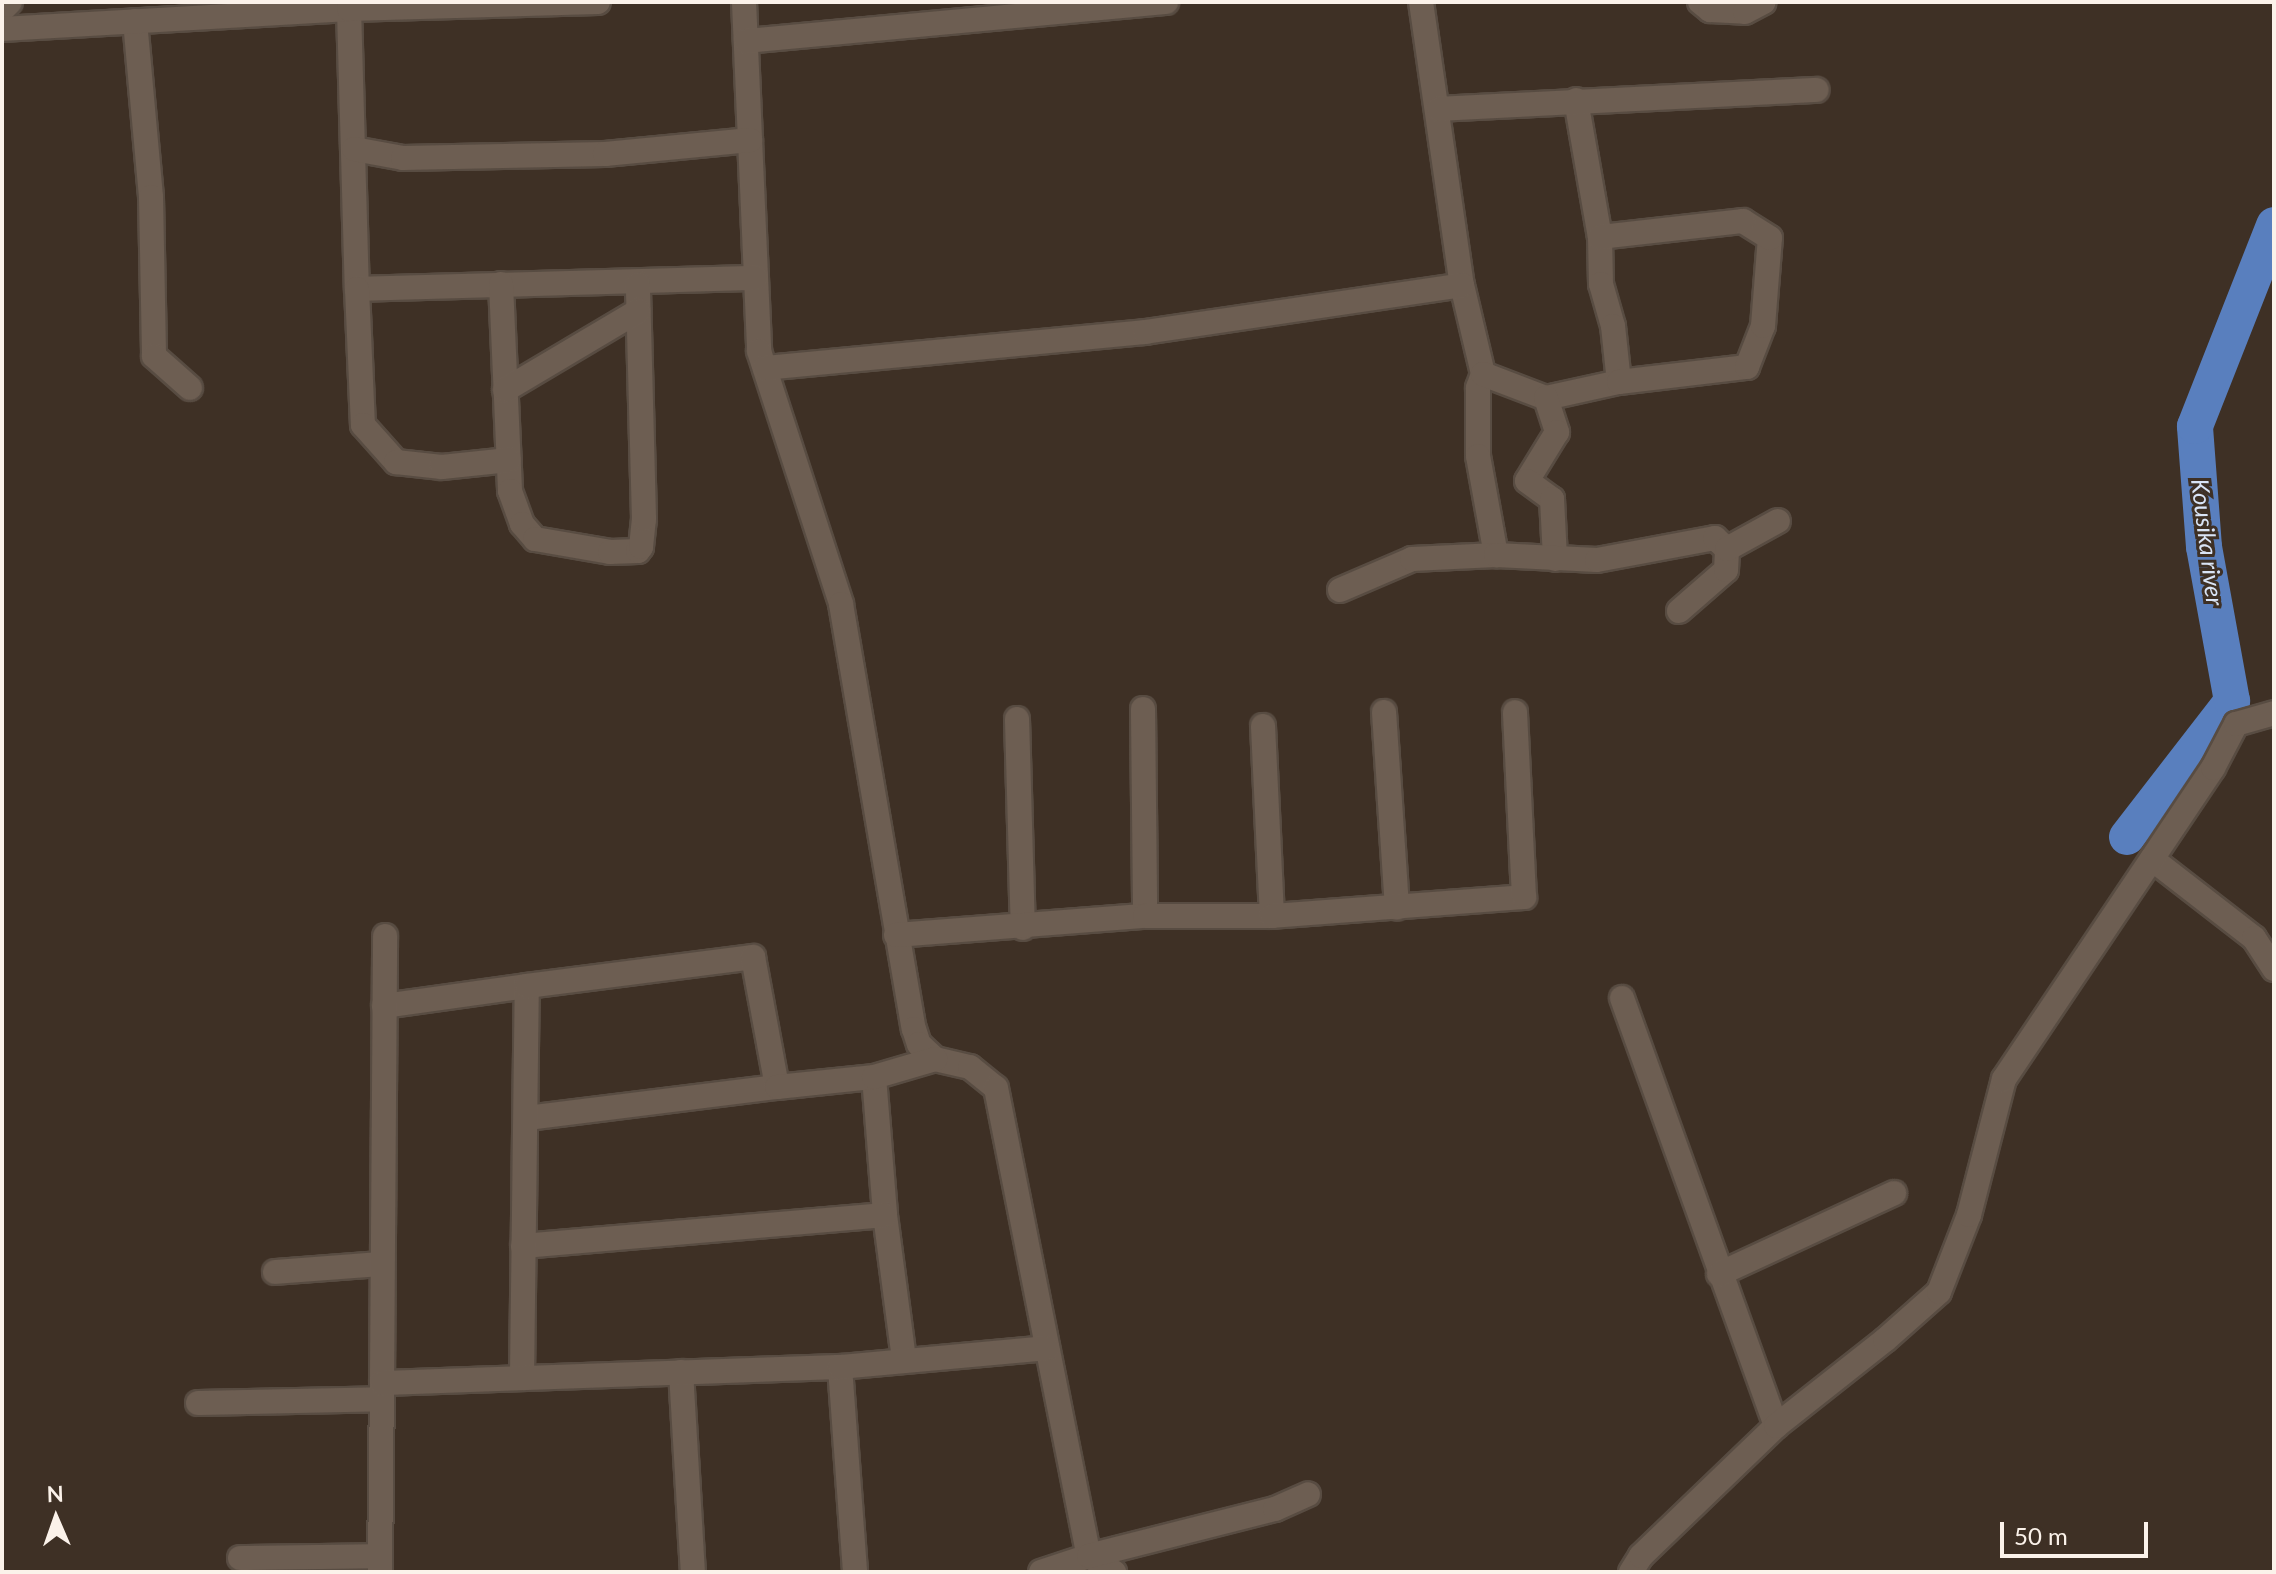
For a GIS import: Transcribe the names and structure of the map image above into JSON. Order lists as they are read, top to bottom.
{
  "water": ["Kousika river"],
  "scale_bar": "50 m",
  "north": "top"
}
